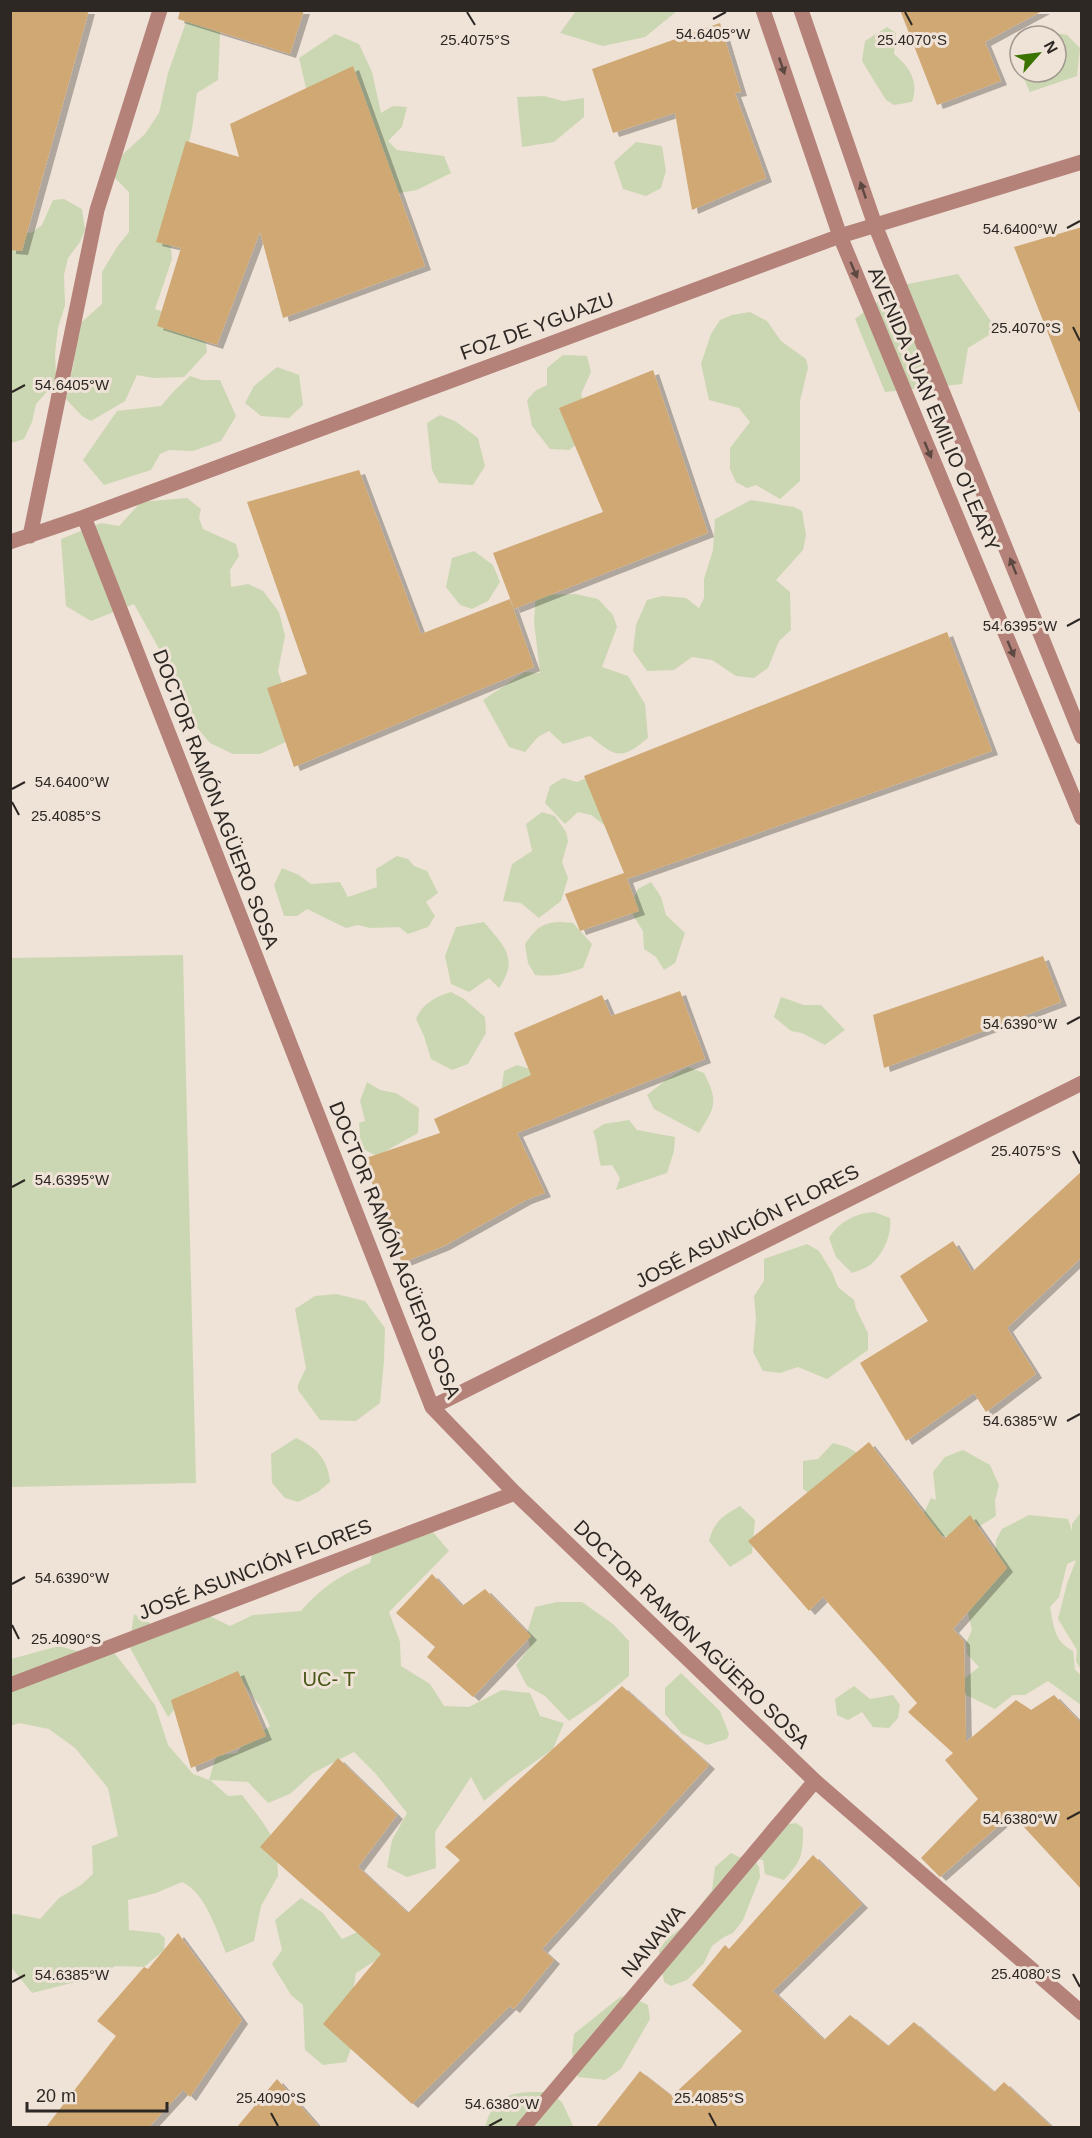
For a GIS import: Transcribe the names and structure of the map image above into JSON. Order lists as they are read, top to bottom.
{
  "streets": {
    "street": [
      "FOZ DE YGUAZU",
      "AVENIDA JUAN EMILIO O'LEARY",
      "DOCTOR RAMÓN AGÜERO SOSA",
      "JOSÉ ASUNCIÓN FLORES",
      "NANAWA"
    ]
  },
  "crossings": [
    ["FOZ DE YGUAZU", "AVENIDA JUAN EMILIO O'LEARY"],
    ["FOZ DE YGUAZU", "DOCTOR RAMÓN AGÜERO SOSA"],
    ["DOCTOR RAMÓN AGÜERO SOSA", "JOSÉ ASUNCIÓN FLORES"],
    ["DOCTOR RAMÓN AGÜERO SOSA", "NANAWA"]
  ],
  "parks": ["UC- T"],
  "scale_bar": "20 m",
  "north": "top right",
  "coordinates": [
    "54.6405°W",
    "25.4075°S",
    "25.4070°S",
    "54.6400°W",
    "54.6395°W",
    "25.4085°S",
    "54.6390°W",
    "54.6385°W",
    "25.4090°S",
    "54.6380°W",
    "25.4080°S"
  ]
}
